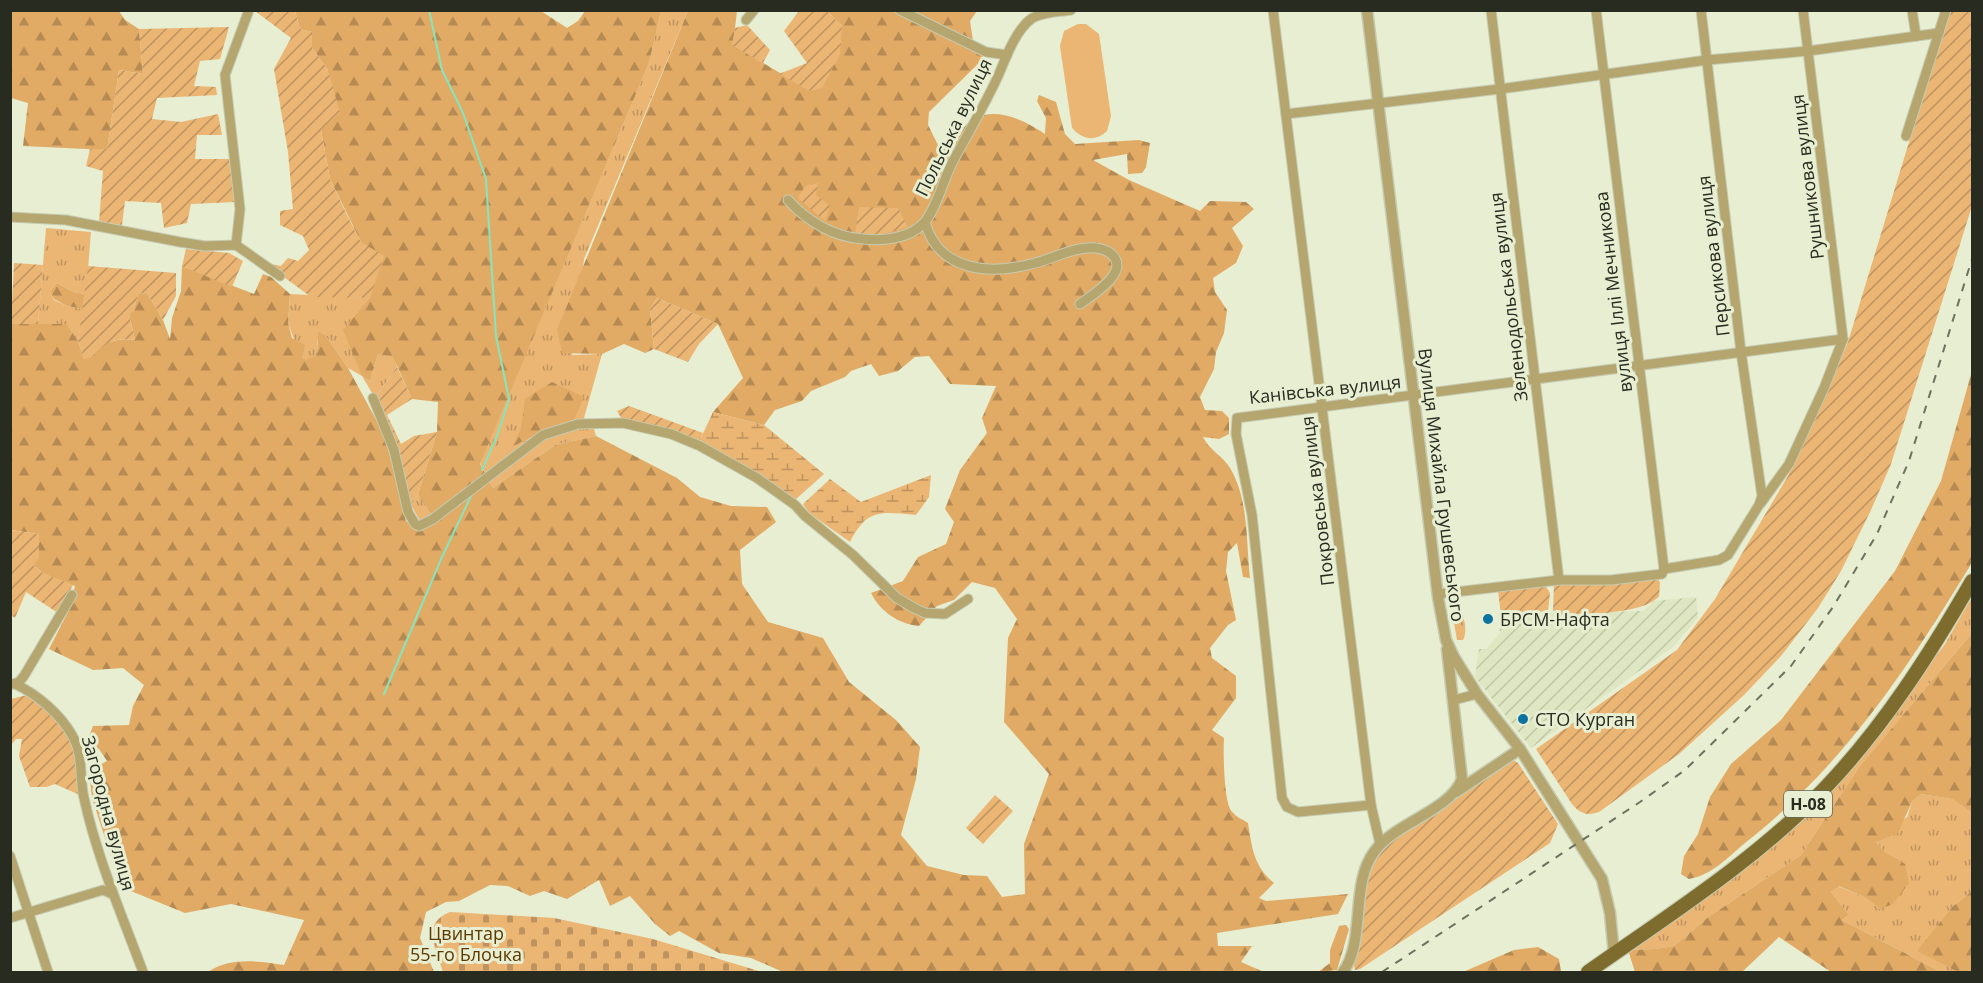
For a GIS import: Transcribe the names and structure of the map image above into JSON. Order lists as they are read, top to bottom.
{
  "streets": {
    "main road": ["Н-08"],
    "street": [
      "Польська вулиця",
      "Рушникова вулиця",
      "Персикова вулиця",
      "вулиця Іллі Мечникова",
      "Зеленодольська вулиця",
      "Канівська вулиця",
      "Вулиця Михайла Грушевського",
      "Покровська вулиця",
      "Загородна вулиця"
    ]
  },
  "crossings": [
    ["Рушникова вулиця", "Канівська вулиця"],
    ["Персикова вулиця", "Канівська вулиця"],
    ["вулиця Іллі Мечникова", "Канівська вулиця"],
    ["Зеленодольська вулиця", "Канівська вулиця"],
    ["Канівська вулиця", "Вулиця Михайла Грушевського"],
    ["Канівська вулиця", "Покровська вулиця"],
    ["Вулиця Михайла Грушевського", "Н-08"]
  ],
  "parks": ["Цвинтар 55-го Блочка"],
  "places": ["БРСМ-Нафта", "СТО Курган"]
}
